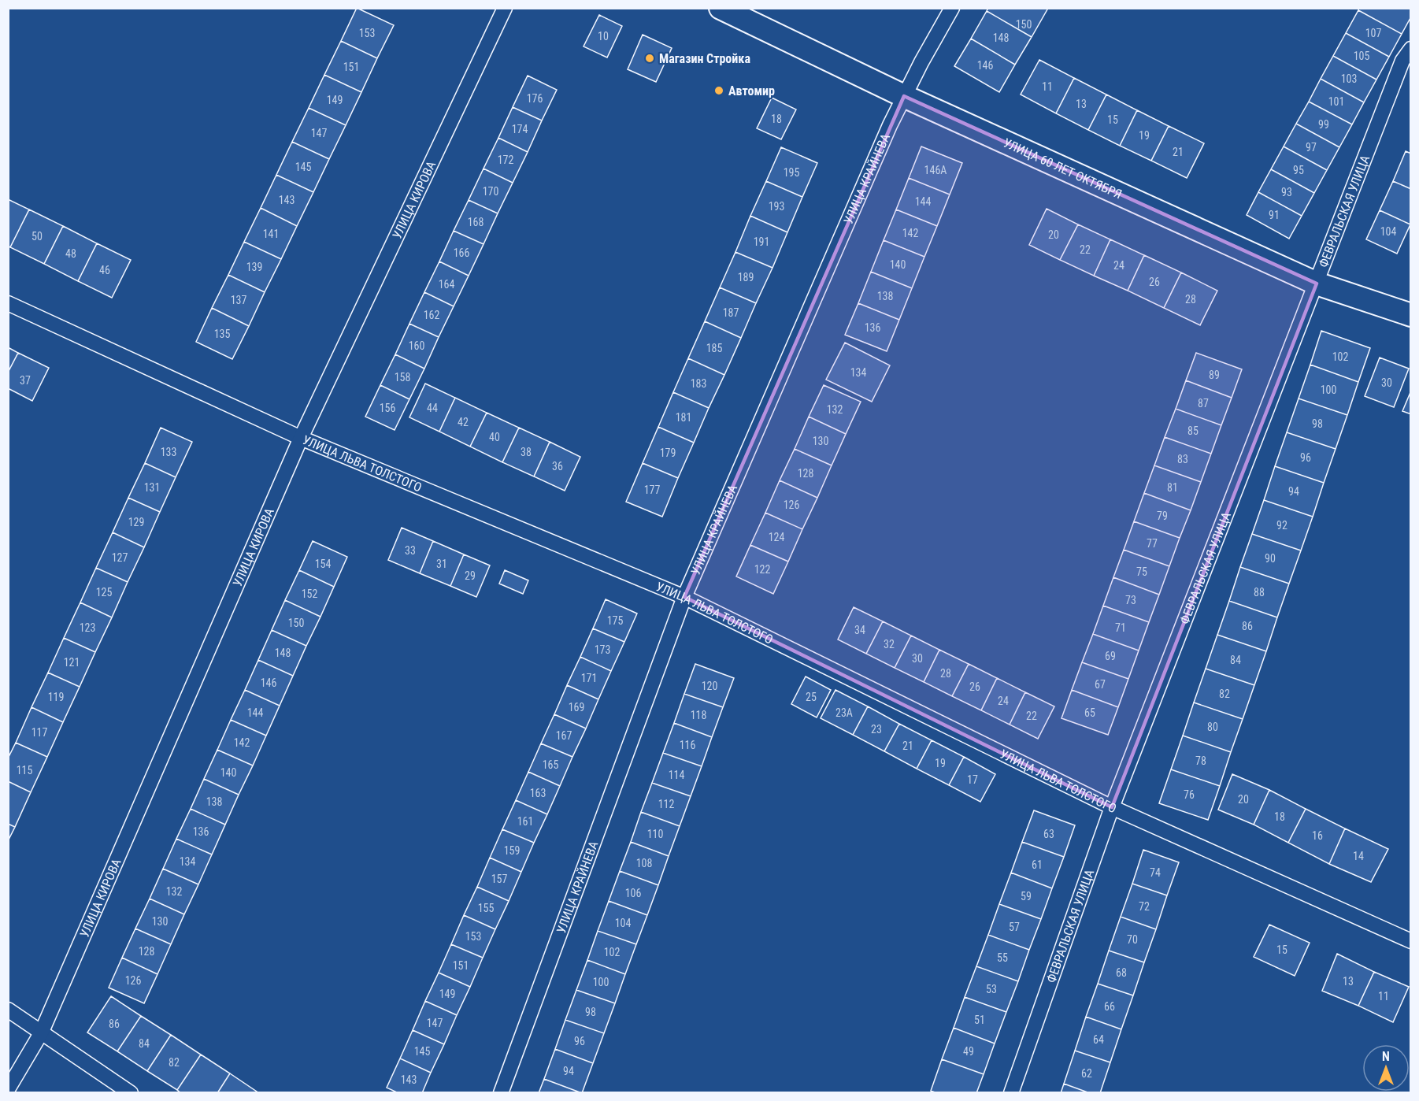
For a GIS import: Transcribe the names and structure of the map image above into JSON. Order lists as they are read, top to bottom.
{
  "streets": {
    "main road": ["УЛИЦА 60 ЛЕТ ОКТЯБРЯ"],
    "street": [
      "УЛИЦА КРАЙНЕВА",
      "УЛИЦА КИРОВА",
      "ФЕВРАЛЬСКАЯ УЛИЦА",
      "УЛИЦА ЛЬВА ТОЛСТОГО"
    ]
  },
  "crossings": [
    ["УЛИЦА 60 ЛЕТ ОКТЯБРЯ", "УЛИЦА КРАЙНЕВА"],
    ["УЛИЦА 60 ЛЕТ ОКТЯБРЯ", "ФЕВРАЛЬСКАЯ УЛИЦА"],
    ["УЛИЦА КРАЙНЕВА", "УЛИЦА ЛЬВА ТОЛСТОГО"],
    ["УЛИЦА КИРОВА", "УЛИЦА ЛЬВА ТОЛСТОГО"],
    ["ФЕВРАЛЬСКАЯ УЛИЦА", "УЛИЦА ЛЬВА ТОЛСТОГО"]
  ],
  "places": ["Магазин Стройка", "Автомир"],
  "house_numbers": [
    "150",
    "153",
    "107",
    "10",
    "148",
    "105",
    "146",
    "151",
    "103",
    "11",
    "176",
    "149",
    "101",
    "13",
    "18",
    "15",
    "99",
    "174",
    "147",
    "19",
    "97",
    "21",
    "172",
    "145",
    "146А",
    "95",
    "195",
    "170",
    "93",
    "143",
    "144",
    "193",
    "91",
    "168",
    "104",
    "142",
    "141",
    "20",
    "50",
    "191",
    "22",
    "166",
    "48",
    "140",
    "24",
    "139",
    "46",
    "189",
    "26",
    "164",
    "138",
    "28",
    "137",
    "187",
    "162",
    "136",
    "135",
    "160",
    "185",
    "102",
    "134",
    "89",
    "158",
    "37",
    "30",
    "183",
    "100",
    "87",
    "156",
    "44",
    "132",
    "181",
    "42",
    "98",
    "85",
    "40",
    "130",
    "133",
    "38",
    "179",
    "96",
    "83",
    "36",
    "128",
    "131",
    "81",
    "177",
    "94",
    "126",
    "79",
    "129",
    "92",
    "124",
    "77",
    "33",
    "127",
    "90",
    "154",
    "31",
    "122",
    "75",
    "29",
    "125",
    "88",
    "152",
    "73",
    "175",
    "150",
    "86",
    "123",
    "71",
    "34",
    "32",
    "173",
    "148",
    "69",
    "30",
    "84",
    "121",
    "28",
    "171",
    "146",
    "67",
    "120",
    "26",
    "82",
    "119",
    "25",
    "24",
    "169",
    "144",
    "23А",
    "65",
    "118",
    "22",
    "80",
    "23",
    "117",
    "167",
    "142",
    "116",
    "21",
    "78",
    "19",
    "165",
    "115",
    "140",
    "114",
    "17",
    "163",
    "76",
    "20",
    "138",
    "112",
    "18",
    "161",
    "136",
    "110",
    "63",
    "16",
    "159",
    "14",
    "134",
    "108",
    "61",
    "74",
    "157",
    "132",
    "106",
    "59",
    "72",
    "155",
    "130",
    "104",
    "57",
    "153",
    "70",
    "15",
    "128",
    "102",
    "55",
    "151",
    "68",
    "126",
    "13",
    "100",
    "53",
    "149",
    "11",
    "66",
    "98",
    "51",
    "147",
    "86",
    "64",
    "96",
    "84",
    "145",
    "49",
    "82",
    "94",
    "62",
    "143"
  ],
  "north": "top"
}
